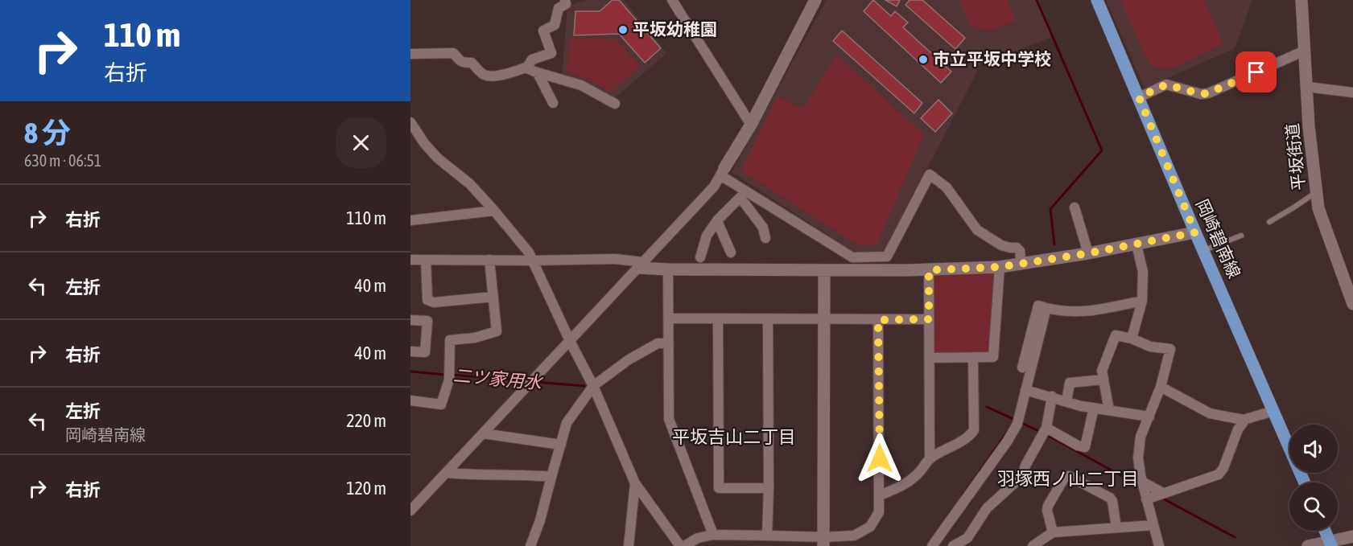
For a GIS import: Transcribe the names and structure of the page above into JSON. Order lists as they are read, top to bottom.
{
  "streets": {
    "main road": ["岡崎碧南線"],
    "street": ["平坂街道"]
  },
  "districts": ["平坂吉山二丁目", "羽塚西ノ山二丁目"],
  "water": ["二ツ家用水"],
  "places": ["平坂幼稚園", "市立平坂中学校"],
  "page": {
    "turn": ["110 m", "右折"],
    "heading": ["8 分", "630 m · 06:51"],
    "list": [
      {
        "name": "右折",
        "value": "110 m"
      },
      {
        "name": "左折",
        "value": "40 m"
      },
      {
        "name": "右折",
        "value": "40 m"
      },
      {
        "name": "左折",
        "note": "岡崎碧南線",
        "value": "220 m"
      },
      {
        "name": "右折",
        "value": "120 m"
      }
    ]
  }
}
